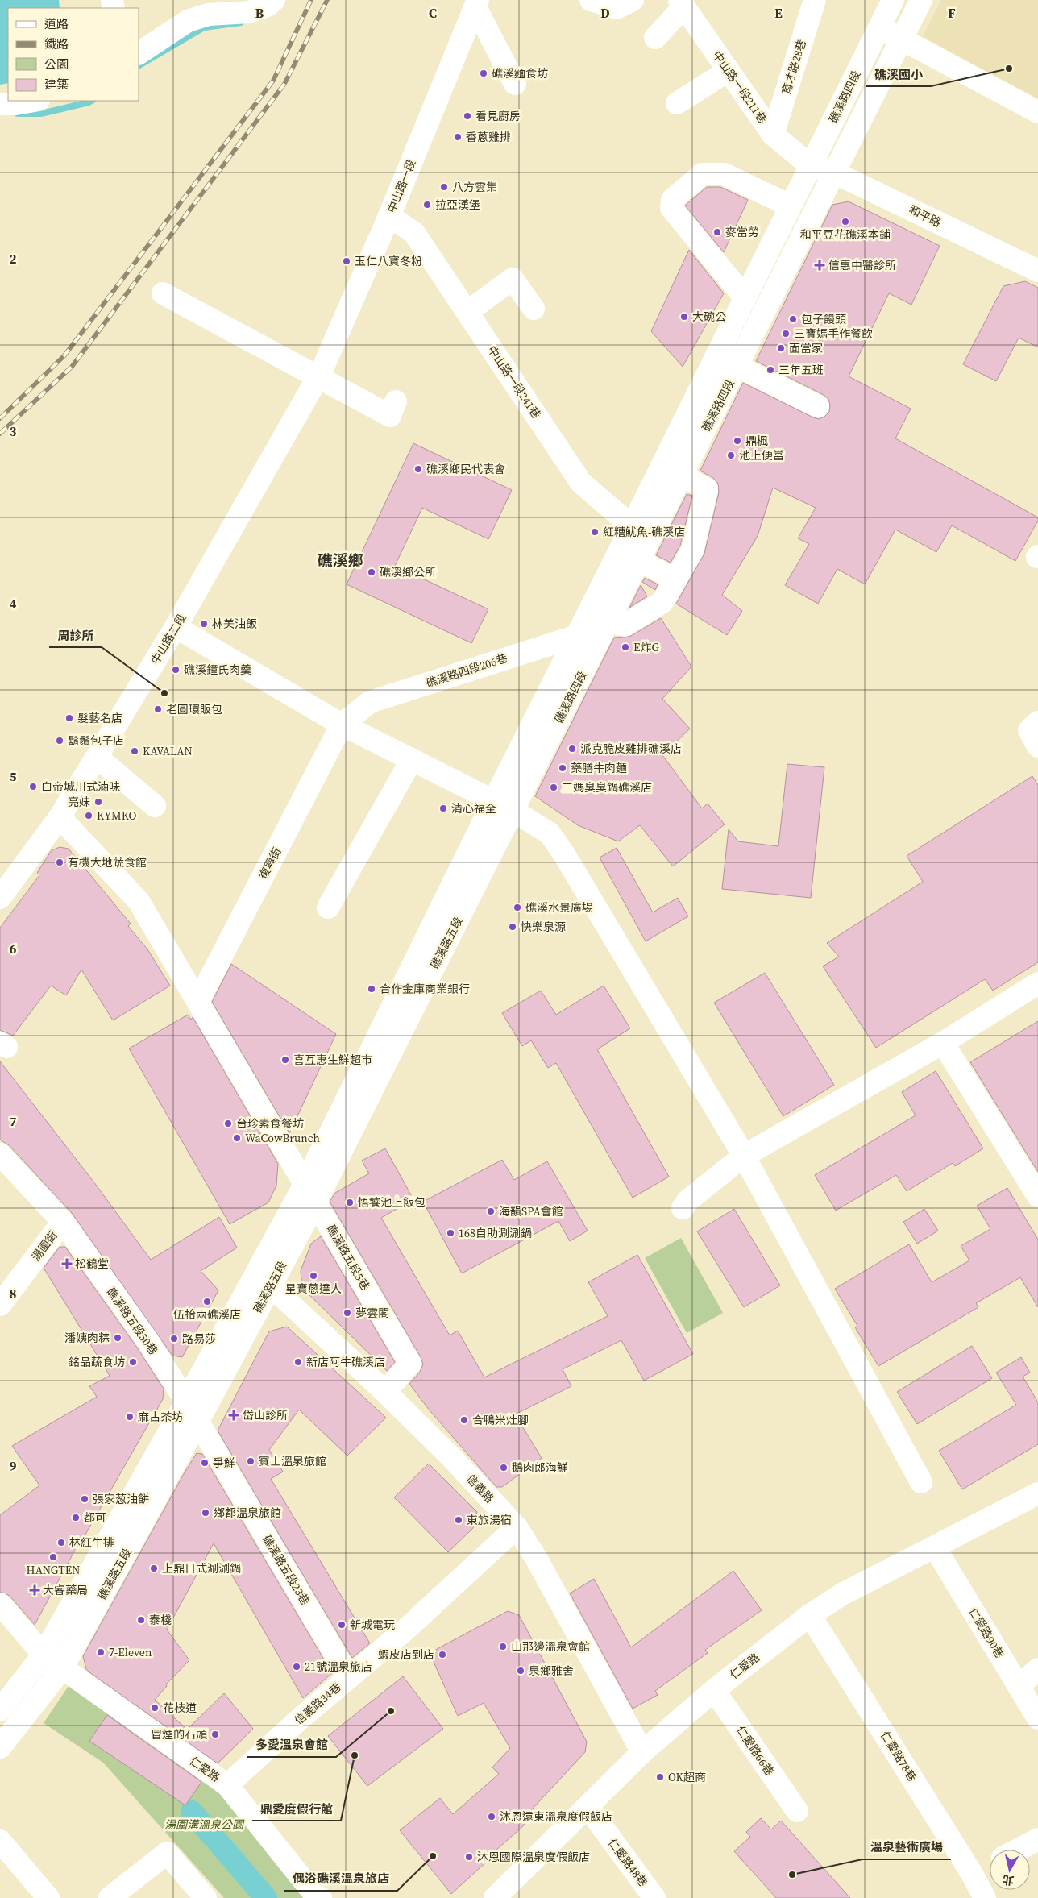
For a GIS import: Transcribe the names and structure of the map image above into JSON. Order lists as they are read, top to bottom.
{
  "streets": {
    "street": [
      "育才路28巷",
      "中山路一段211巷",
      "礁溪路四段",
      "中山路一段",
      "和平路",
      "中山路一段241巷",
      "中山路二段",
      "礁溪路四段206巷",
      "復興街",
      "礁溪路五段",
      "湯圍街",
      "礁溪路五段5巷",
      "礁溪路五段50巷",
      "信義路",
      "礁溪路五段23巷",
      "仁愛路90巷",
      "仁愛路",
      "信義路34巷",
      "仁愛路66巷",
      "仁愛路78巷",
      "仁愛路48巷"
    ]
  },
  "crossings": [
    ["育才路28巷", "中山路一段211巷"],
    ["中山路一段211巷", "礁溪路四段"],
    ["中山路一段211巷", "和平路"],
    ["礁溪路四段", "和平路"],
    ["礁溪路四段", "中山路一段241巷"],
    ["礁溪路四段", "礁溪路四段206巷"],
    ["礁溪路四段", "礁溪路五段"],
    ["中山路一段", "中山路一段241巷"],
    ["中山路一段", "中山路二段"],
    ["礁溪路四段206巷", "復興街"],
    ["礁溪路五段", "礁溪路五段5巷"],
    ["礁溪路五段", "礁溪路五段50巷"],
    ["礁溪路五段", "信義路"],
    ["礁溪路五段", "礁溪路五段23巷"],
    ["礁溪路五段", "仁愛路"],
    ["湯圍街", "礁溪路五段50巷"],
    ["礁溪路五段5巷", "信義路"],
    ["礁溪路五段50巷", "礁溪路五段23巷"],
    ["信義路", "仁愛路"],
    ["信義路", "信義路34巷"],
    ["礁溪路五段23巷", "信義路34巷"],
    ["仁愛路90巷", "仁愛路"],
    ["仁愛路", "信義路34巷"],
    ["仁愛路", "仁愛路66巷"],
    ["仁愛路", "仁愛路78巷"],
    ["仁愛路", "仁愛路48巷"]
  ],
  "districts": ["礁溪鄉"],
  "parks": ["湯圍溝溫泉公園"],
  "places": {
    "other": [
      "礁溪國小",
      "礁溪麵食坊",
      "看見廚房",
      "香蔥雞排",
      "八方雲集",
      "拉亞漢堡",
      "和平豆花礁溪本鋪",
      "麥當勞",
      "玉仁八寶冬粉",
      "大碗公",
      "包子饅頭",
      "三寶媽手作餐飲",
      "面當家",
      "三年五班",
      "鼎楓",
      "池上便當",
      "礁溪鄉民代表會",
      "紅糟魷魚-礁溪店",
      "礁溪鄉公所",
      "林美油飯",
      "E炸G",
      "礁溪鐘氏肉羹",
      "周診所",
      "老圓環販包",
      "髮藝名店",
      "鬍鬚包子店",
      "派克脆皮雞排礁溪店",
      "KAVALAN",
      "藥膳牛肉麵",
      "白帝城川式滷味",
      "三媽臭臭鍋礁溪店",
      "亮妹",
      "清心福全",
      "KYMKO",
      "有機大地蔬食館",
      "礁溪水景廣場",
      "快樂泉源",
      "合作金庫商業銀行",
      "喜互惠生鮮超市",
      "台珍素食餐坊",
      "WaCowBrunch",
      "悟饕池上飯包",
      "海韻SPA會館",
      "168自助涮涮鍋",
      "星寶蔥達人",
      "伍拾兩礁溪店",
      "夢雲閣",
      "潘姨肉粽",
      "路易莎",
      "銘品蔬食坊",
      "新店阿牛礁溪店",
      "麻古茶坊",
      "合鴨米灶腳",
      "賓士溫泉旅館",
      "爭鮮",
      "鵝肉郎海鮮",
      "張家葱油餅",
      "鄉都溫泉旅館",
      "都可",
      "東旅湯宿",
      "林紅牛排",
      "HANGTEN",
      "上鼎日式涮涮鍋",
      "泰棧",
      "新城電玩",
      "山那邊溫泉會館",
      "7-Eleven",
      "蝦皮店到店",
      "21號溫泉旅店",
      "泉鄉雅舍",
      "花枝道",
      "多愛溫泉會館",
      "冒煙的石頭",
      "鼎愛度假行館",
      "OK超商",
      "沐恩遠東溫泉度假飯店",
      "偶浴礁溪溫泉旅店",
      "沐恩國際溫泉度假飯店",
      "溫泉藝術廣場"
    ],
    "health": [
      "信惠中醫診所",
      "松鶴堂",
      "岱山診所",
      "大睿藥局"
    ]
  },
  "legend": [
    "道路",
    "鐵路",
    "公園",
    "建築"
  ],
  "north": "bottom",
  "grid": {
    "columns": [
      "B",
      "C",
      "D",
      "E",
      "F"
    ],
    "rows": [
      "2",
      "3",
      "4",
      "5",
      "6",
      "7",
      "8",
      "9"
    ]
  }
}
